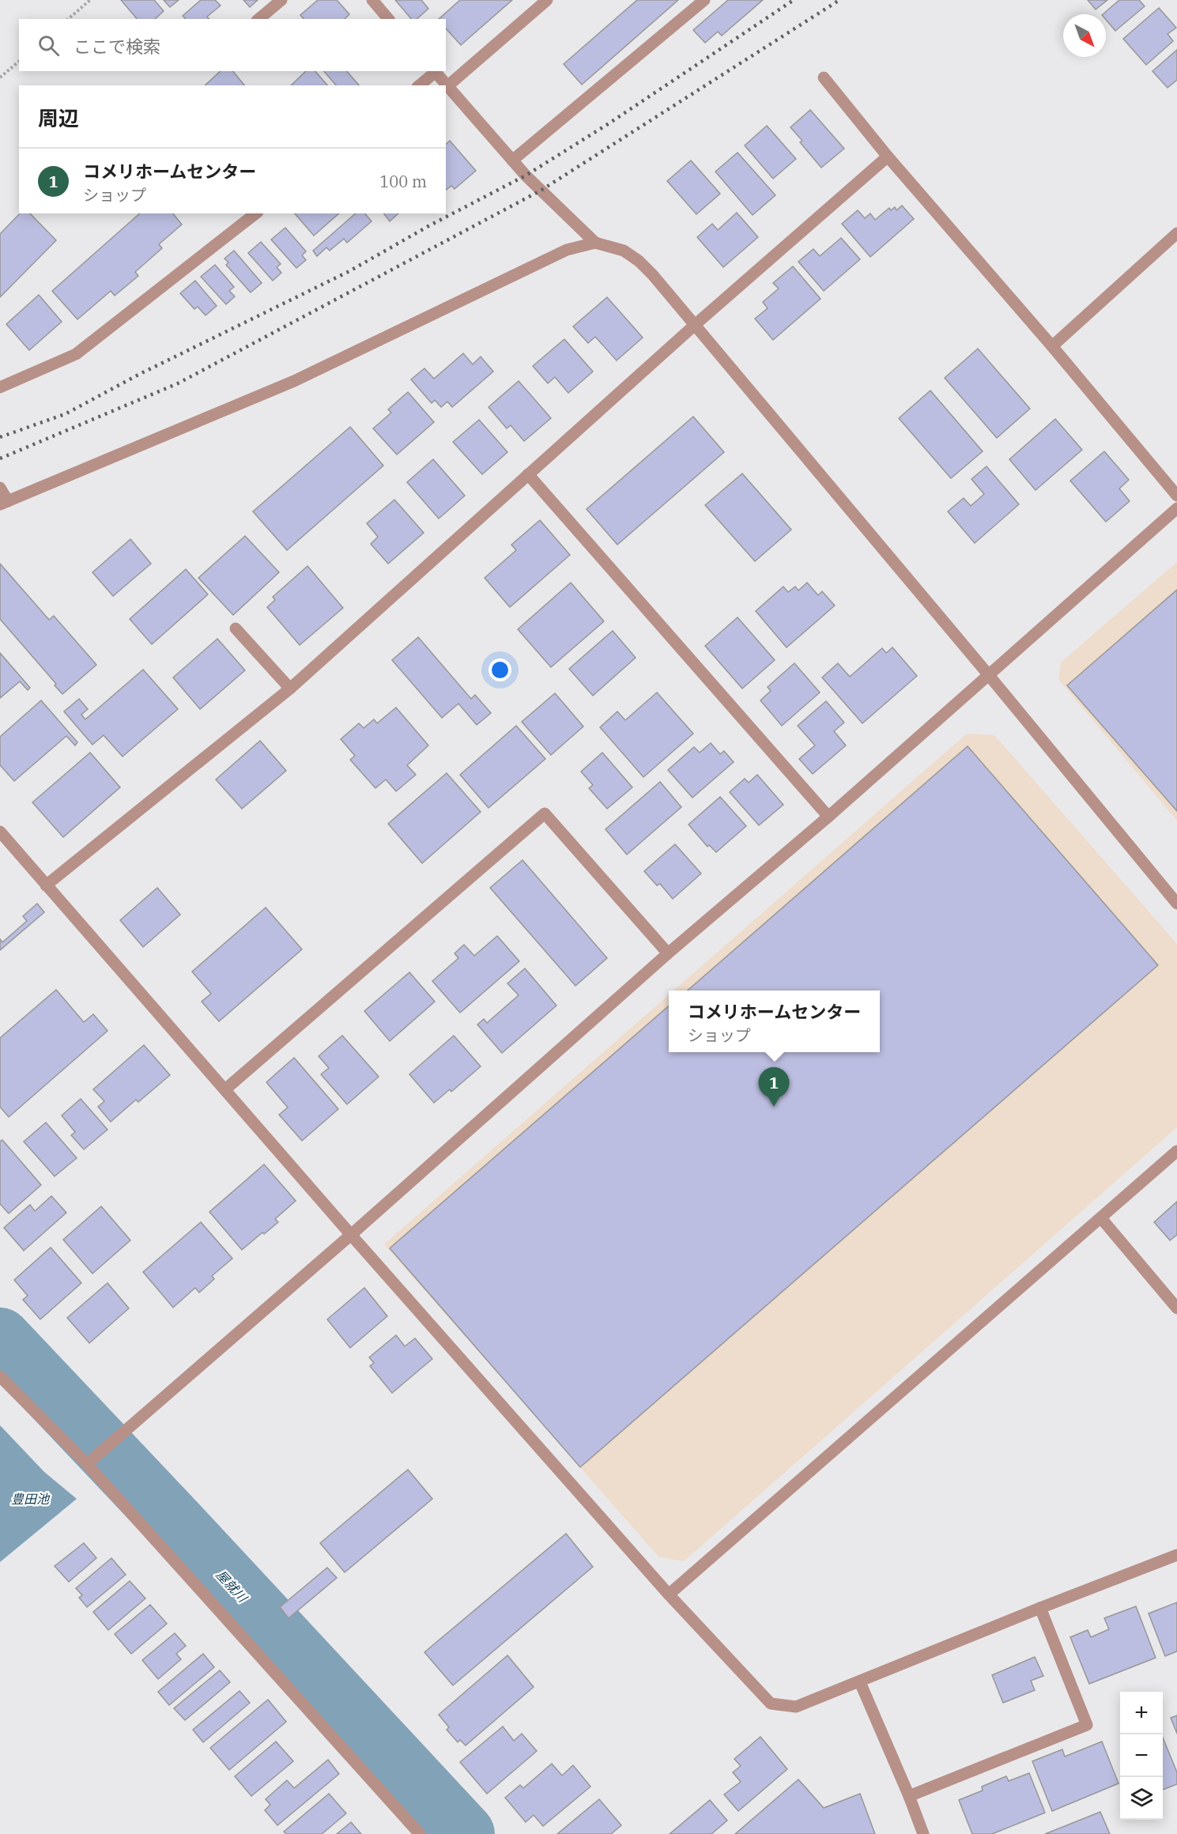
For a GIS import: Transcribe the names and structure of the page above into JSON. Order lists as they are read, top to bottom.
{
  "water": ["豊田池", "屋就川"],
  "north": "bottom right",
  "page": {
    "search": "ここで検索",
    "heading": "周辺",
    "list": [
      {
        "mark": "1",
        "name": "コメリホームセンター",
        "note": "ショップ",
        "value": "100 m"
      }
    ],
    "popup": ["コメリホームセンター", "ショップ"],
    "pins": "1",
    "map_buttons": ["+", "−"]
  }
}
